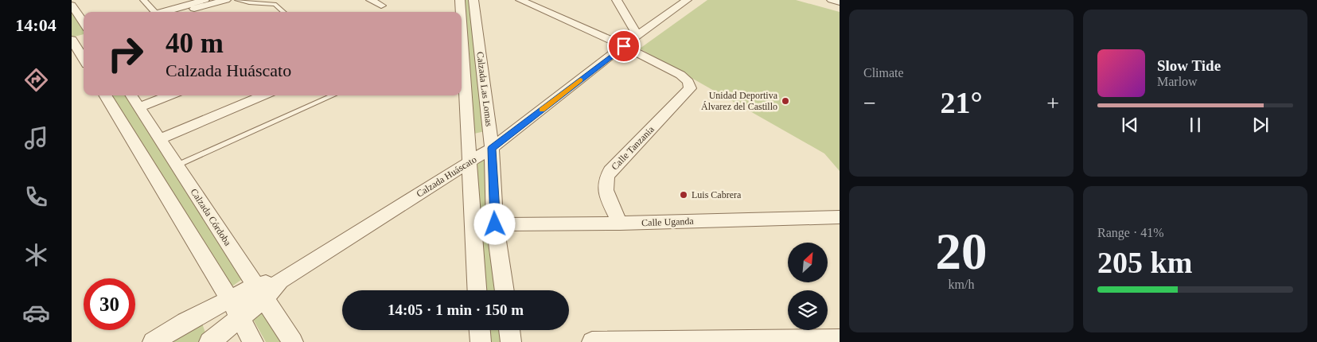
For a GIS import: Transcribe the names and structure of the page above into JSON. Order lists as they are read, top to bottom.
{
  "streets": {
    "street": [
      "Calzada Las Lomas",
      "Calle Tanzania",
      "Calzada Huáscato",
      "Calzada Córdoba",
      "Calle Uganda"
    ]
  },
  "crossings": [
    ["Calzada Las Lomas", "Calzada Huáscato"],
    ["Calzada Las Lomas", "Calle Uganda"],
    ["Calle Tanzania", "Calzada Huáscato"],
    ["Calle Tanzania", "Calle Uganda"],
    ["Calzada Huáscato", "Calzada Córdoba"]
  ],
  "places": ["Unidad Deportiva Álvarez del Castillo", "Luis Cabrera"],
  "north": "top right",
  "page": {
    "tabs": "14:04",
    "tile": [
      "Climate",
      ["20", "km/h"],
      ["Range · 41%", "205 km"]
    ],
    "turn": ["40 m", "Calzada Huáscato"],
    "song": ["Slow Tide", "Marlow"],
    "heat": ["−", "21°", "+"],
    "limit": "30",
    "trip": "14:05 · 1 min · 150 m"
  }
}
